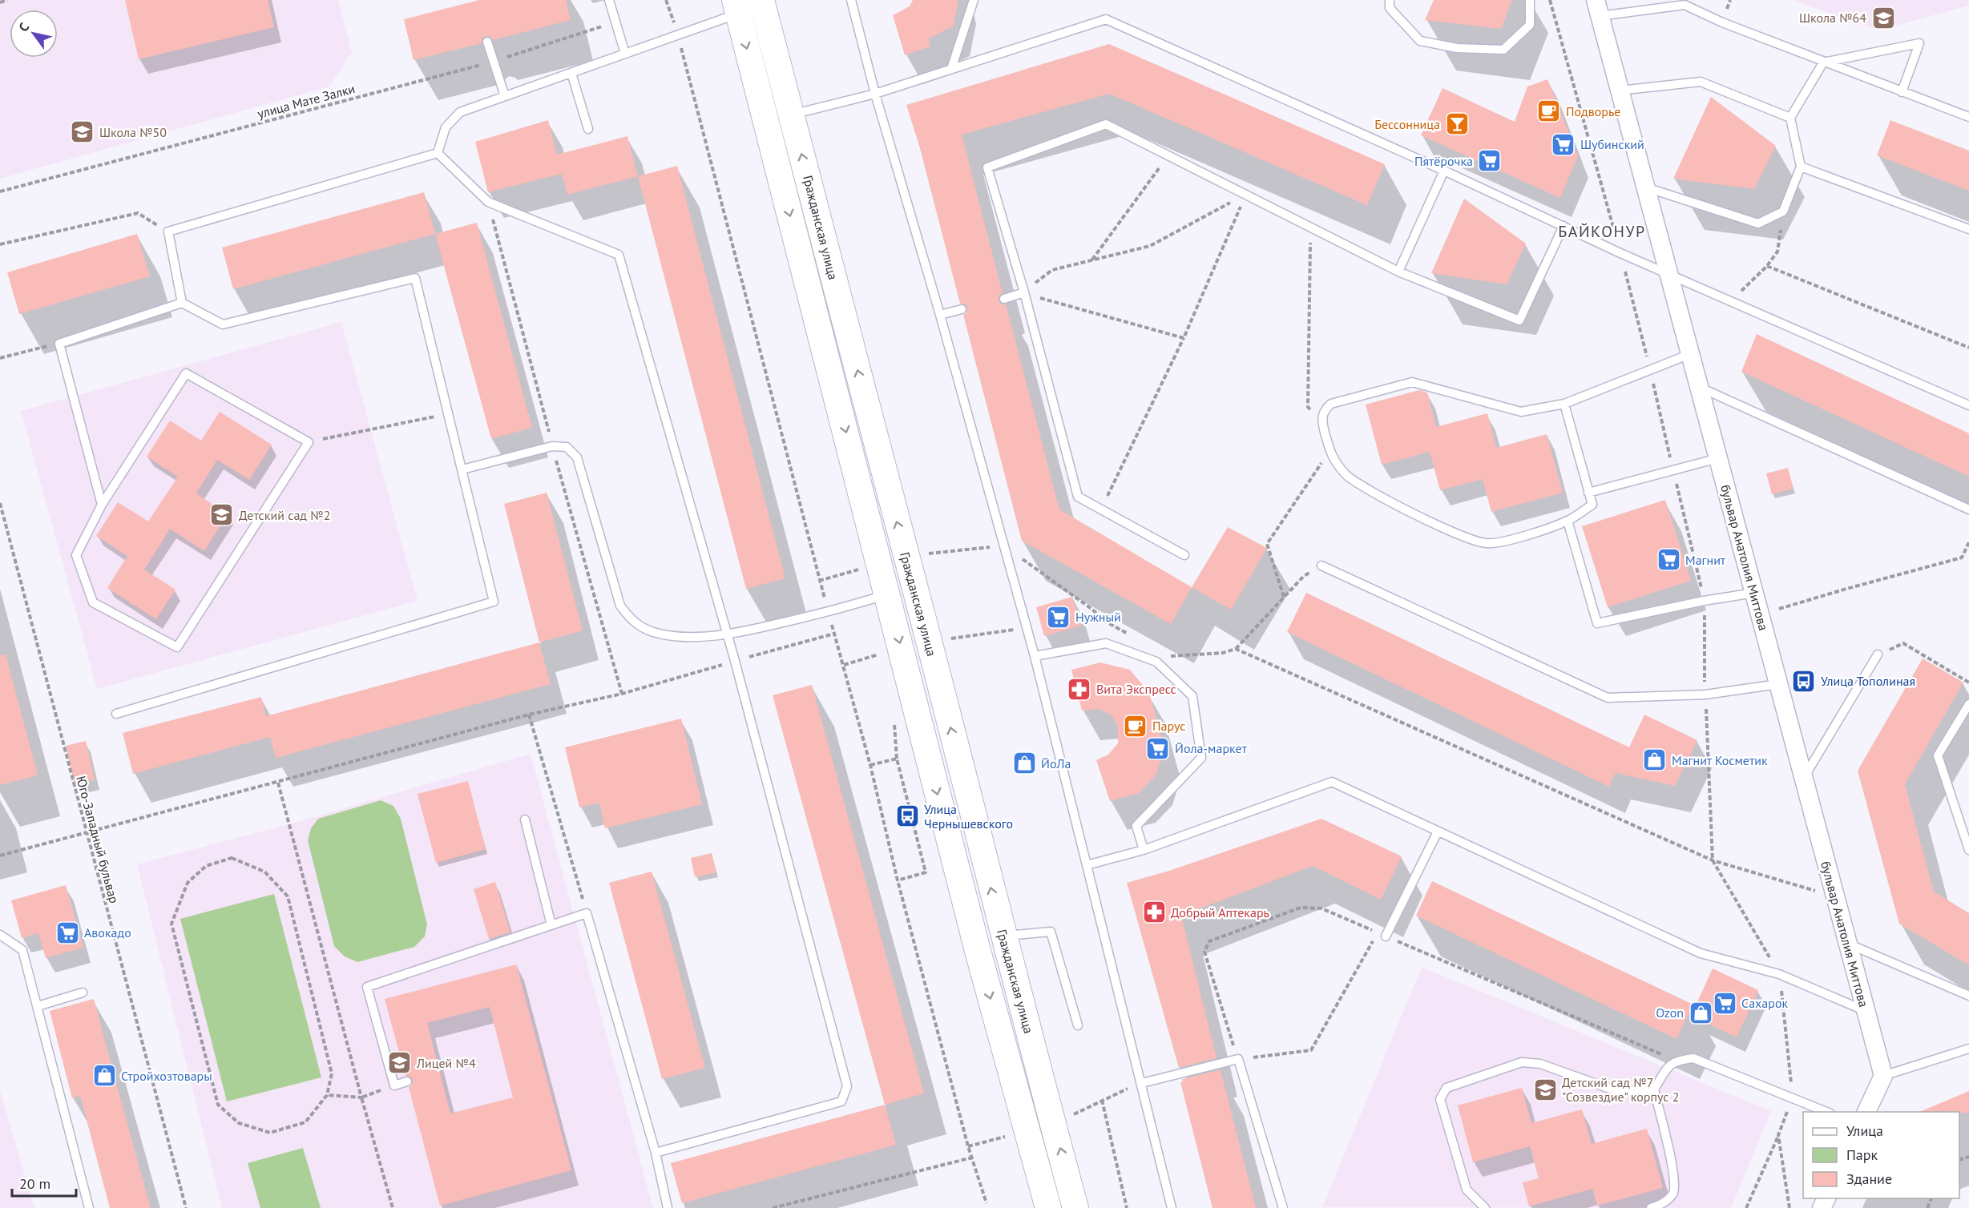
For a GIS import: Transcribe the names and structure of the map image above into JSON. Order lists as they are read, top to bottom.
{
  "streets": {
    "main road": ["Гражданская улица"],
    "street": ["бульвар Анатолия Миттова"],
    "path": ["улица Мате Залки", "Юго-Западный бульвар"]
  },
  "districts": ["БАЙКОНУР"],
  "places": {
    "school or university": [
      "Школа №64",
      "Школа №50",
      "Детский сад №2",
      "Лицей №4",
      "Детский сад №7 \"Созвездие\" корпус 2"
    ],
    "cafe": ["Подворье", "Парус"],
    "bar": ["Бессонница"],
    "supermarket": [
      "Шубинский",
      "Пятёрочка",
      "Магнит",
      "Нужный",
      "Йола-маркет",
      "Авокадо",
      "Сахарок"
    ],
    "bus stop": ["Улица Тополиная", "Улица Чернышевского"],
    "pharmacy": ["Вита Экспресс", "Добрый Аптекарь"],
    "shop": [
      "Магнит Косметик",
      "ЙоЛа",
      "Ozon",
      "Стройхозтовары"
    ]
  },
  "legend": ["Улица", "Парк", "Здание"],
  "scale_bar": "20 m",
  "north": "top left"
}
